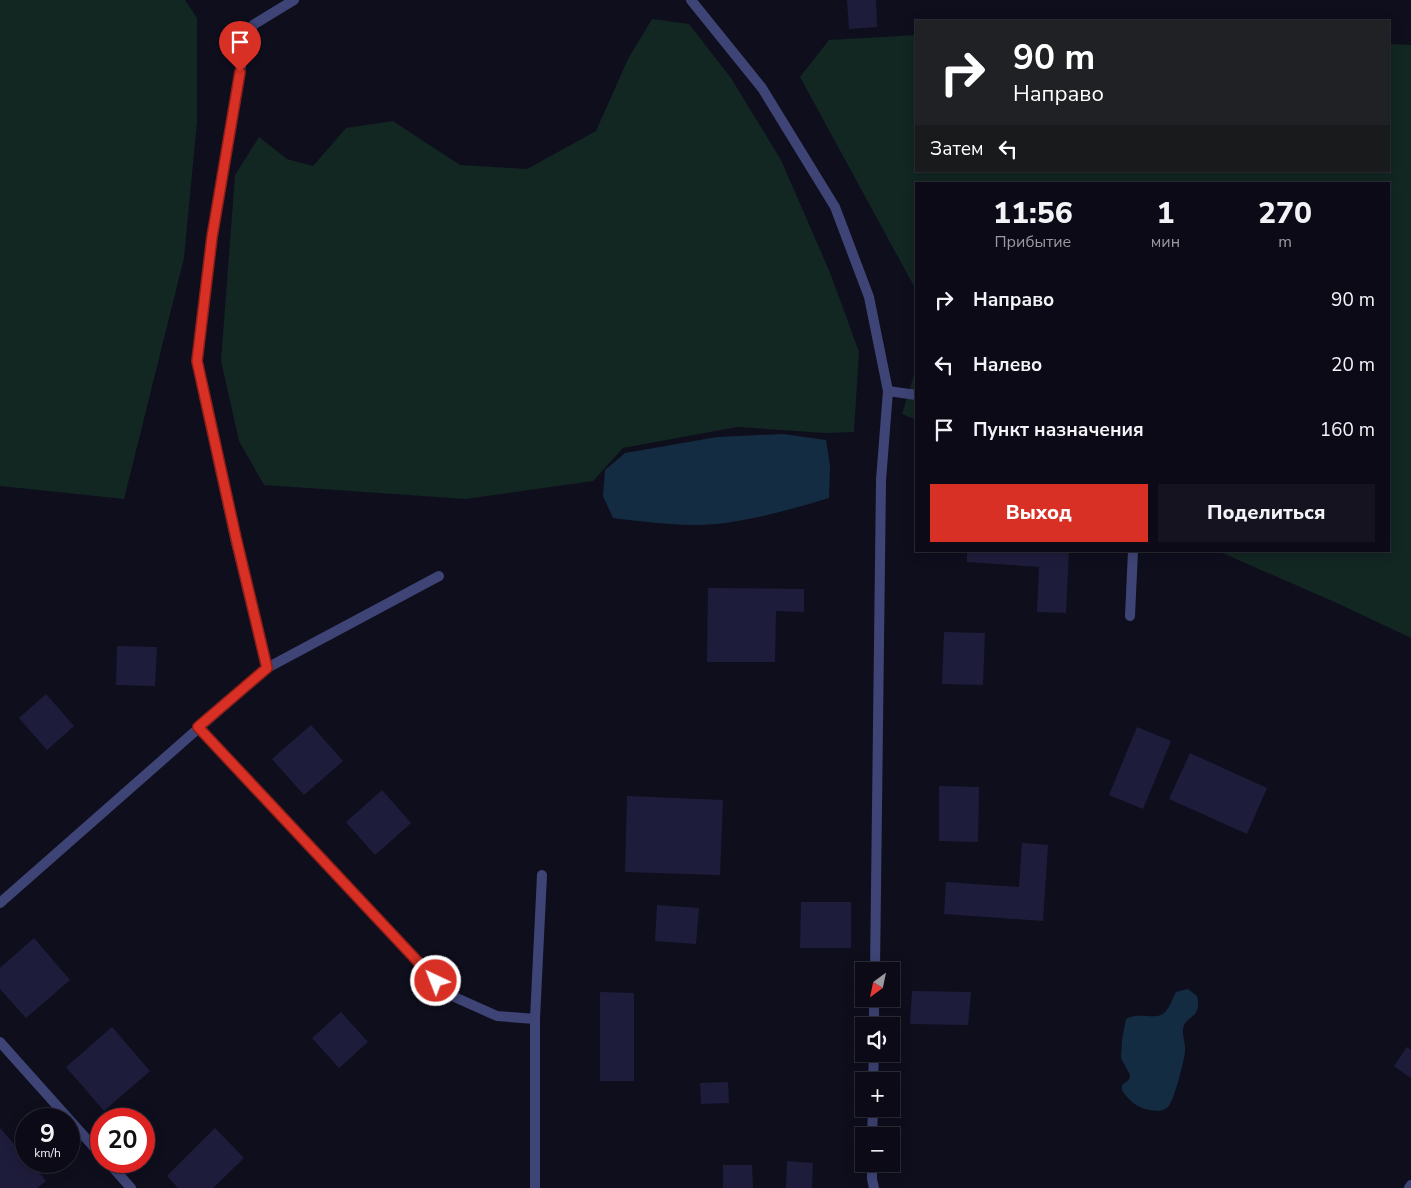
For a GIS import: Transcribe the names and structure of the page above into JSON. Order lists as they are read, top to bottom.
{
  "north": "bottom left",
  "page": {
    "turn": ["90 m", "Направо"],
    "then": "Затем",
    "eta": [
      "11:56",
      "Прибытие",
      "1",
      "мин",
      "270",
      "m"
    ],
    "list": [
      {
        "name": "Направо",
        "value": "90 m"
      },
      {
        "name": "Налево",
        "value": "20 m"
      },
      {
        "name": "Пункт назначения",
        "value": "160 m"
      }
    ],
    "buttons": ["Выход", "Поделиться"],
    "map_buttons": ["+", "−"],
    "speed": "9 km/h",
    "limit": "20"
  }
}
